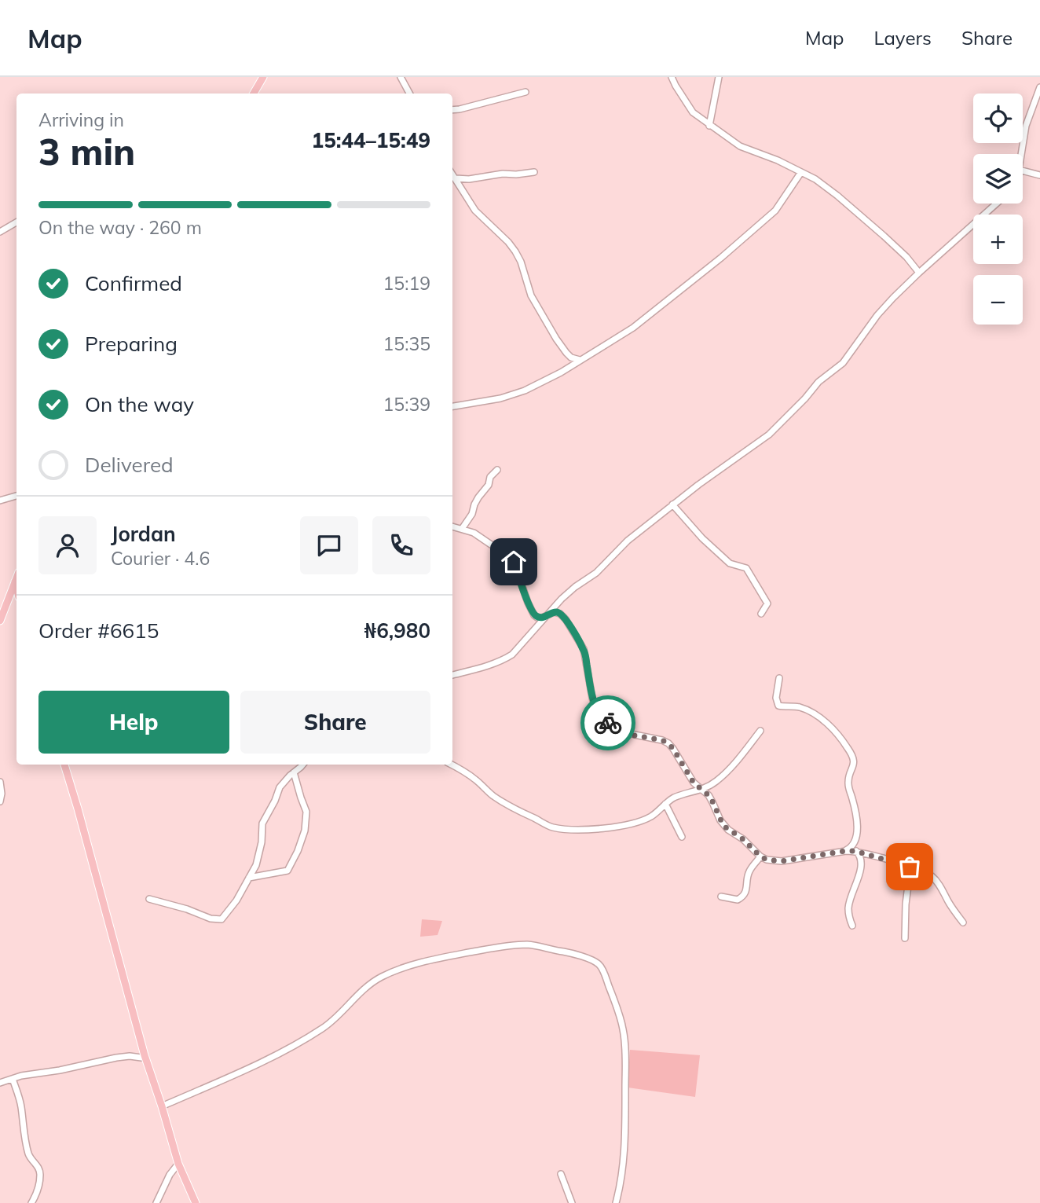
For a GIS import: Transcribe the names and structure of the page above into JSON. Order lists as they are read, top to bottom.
{
  "page": {
    "header": "Map",
    "nav": ["Map", "Layers", "Share"],
    "map_buttons": ["+", "−"],
    "heading": ["3 min", "Arriving in", "15:44–15:49"],
    "panel": [
      "Jordan",
      "Courier · 4.6",
      "Order #6615",
      "₦6,980"
    ],
    "bar": "On the way · 260 m",
    "list": [
      ["Confirmed", "15:19"],
      ["Preparing", "15:35"],
      ["On the way", "15:39"],
      "Delivered"
    ],
    "buttons": ["Help", "Share"]
  }
}
